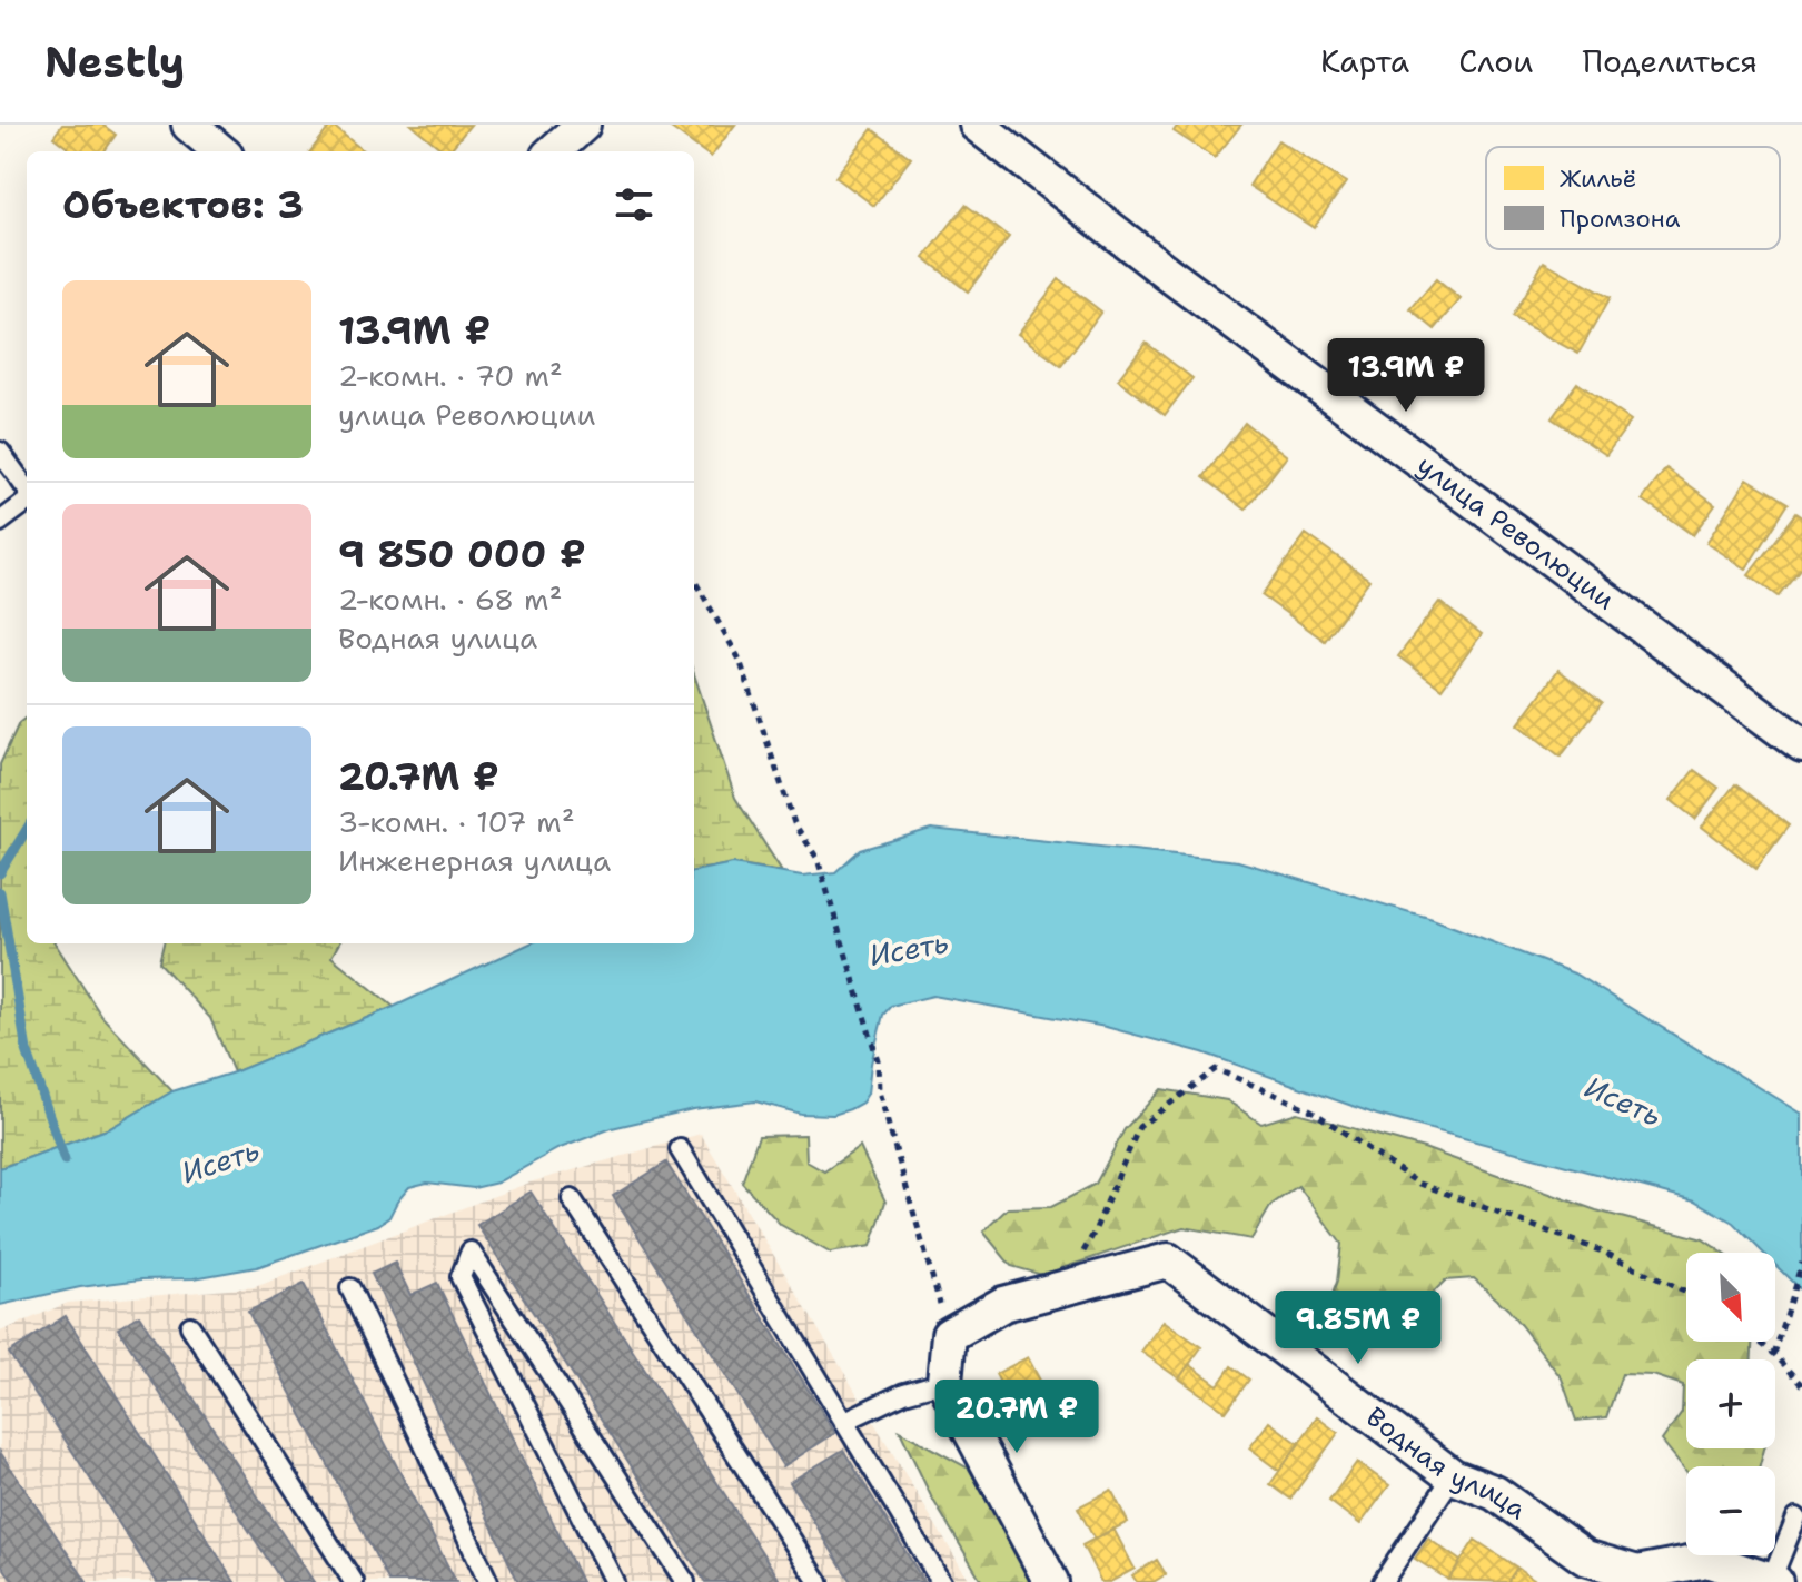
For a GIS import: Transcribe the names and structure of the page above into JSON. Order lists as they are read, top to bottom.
{
  "streets": {
    "street": ["улица Революции", "Водная улица"]
  },
  "water": ["Исеть"],
  "legend": ["Жильё", "Промзона"],
  "north": "bottom right",
  "page": {
    "header": "Nestly",
    "nav": ["Карта", "Слои", "Поделиться"],
    "heading": "Объектов: 3",
    "list": [
      {
        "name": "13.9M ₽",
        "note": "2-комн. · 70 m² · улица Революции"
      },
      {
        "name": "9 850 000 ₽",
        "note": "2-комн. · 68 m² · Водная улица"
      },
      {
        "name": "20.7M ₽",
        "note": "3-комн. · 107 m² · Инженерная улица"
      }
    ],
    "price": ["13.9M ₽", "9.85M ₽", "20.7M ₽"],
    "map_buttons": ["+", "−"]
  }
}
